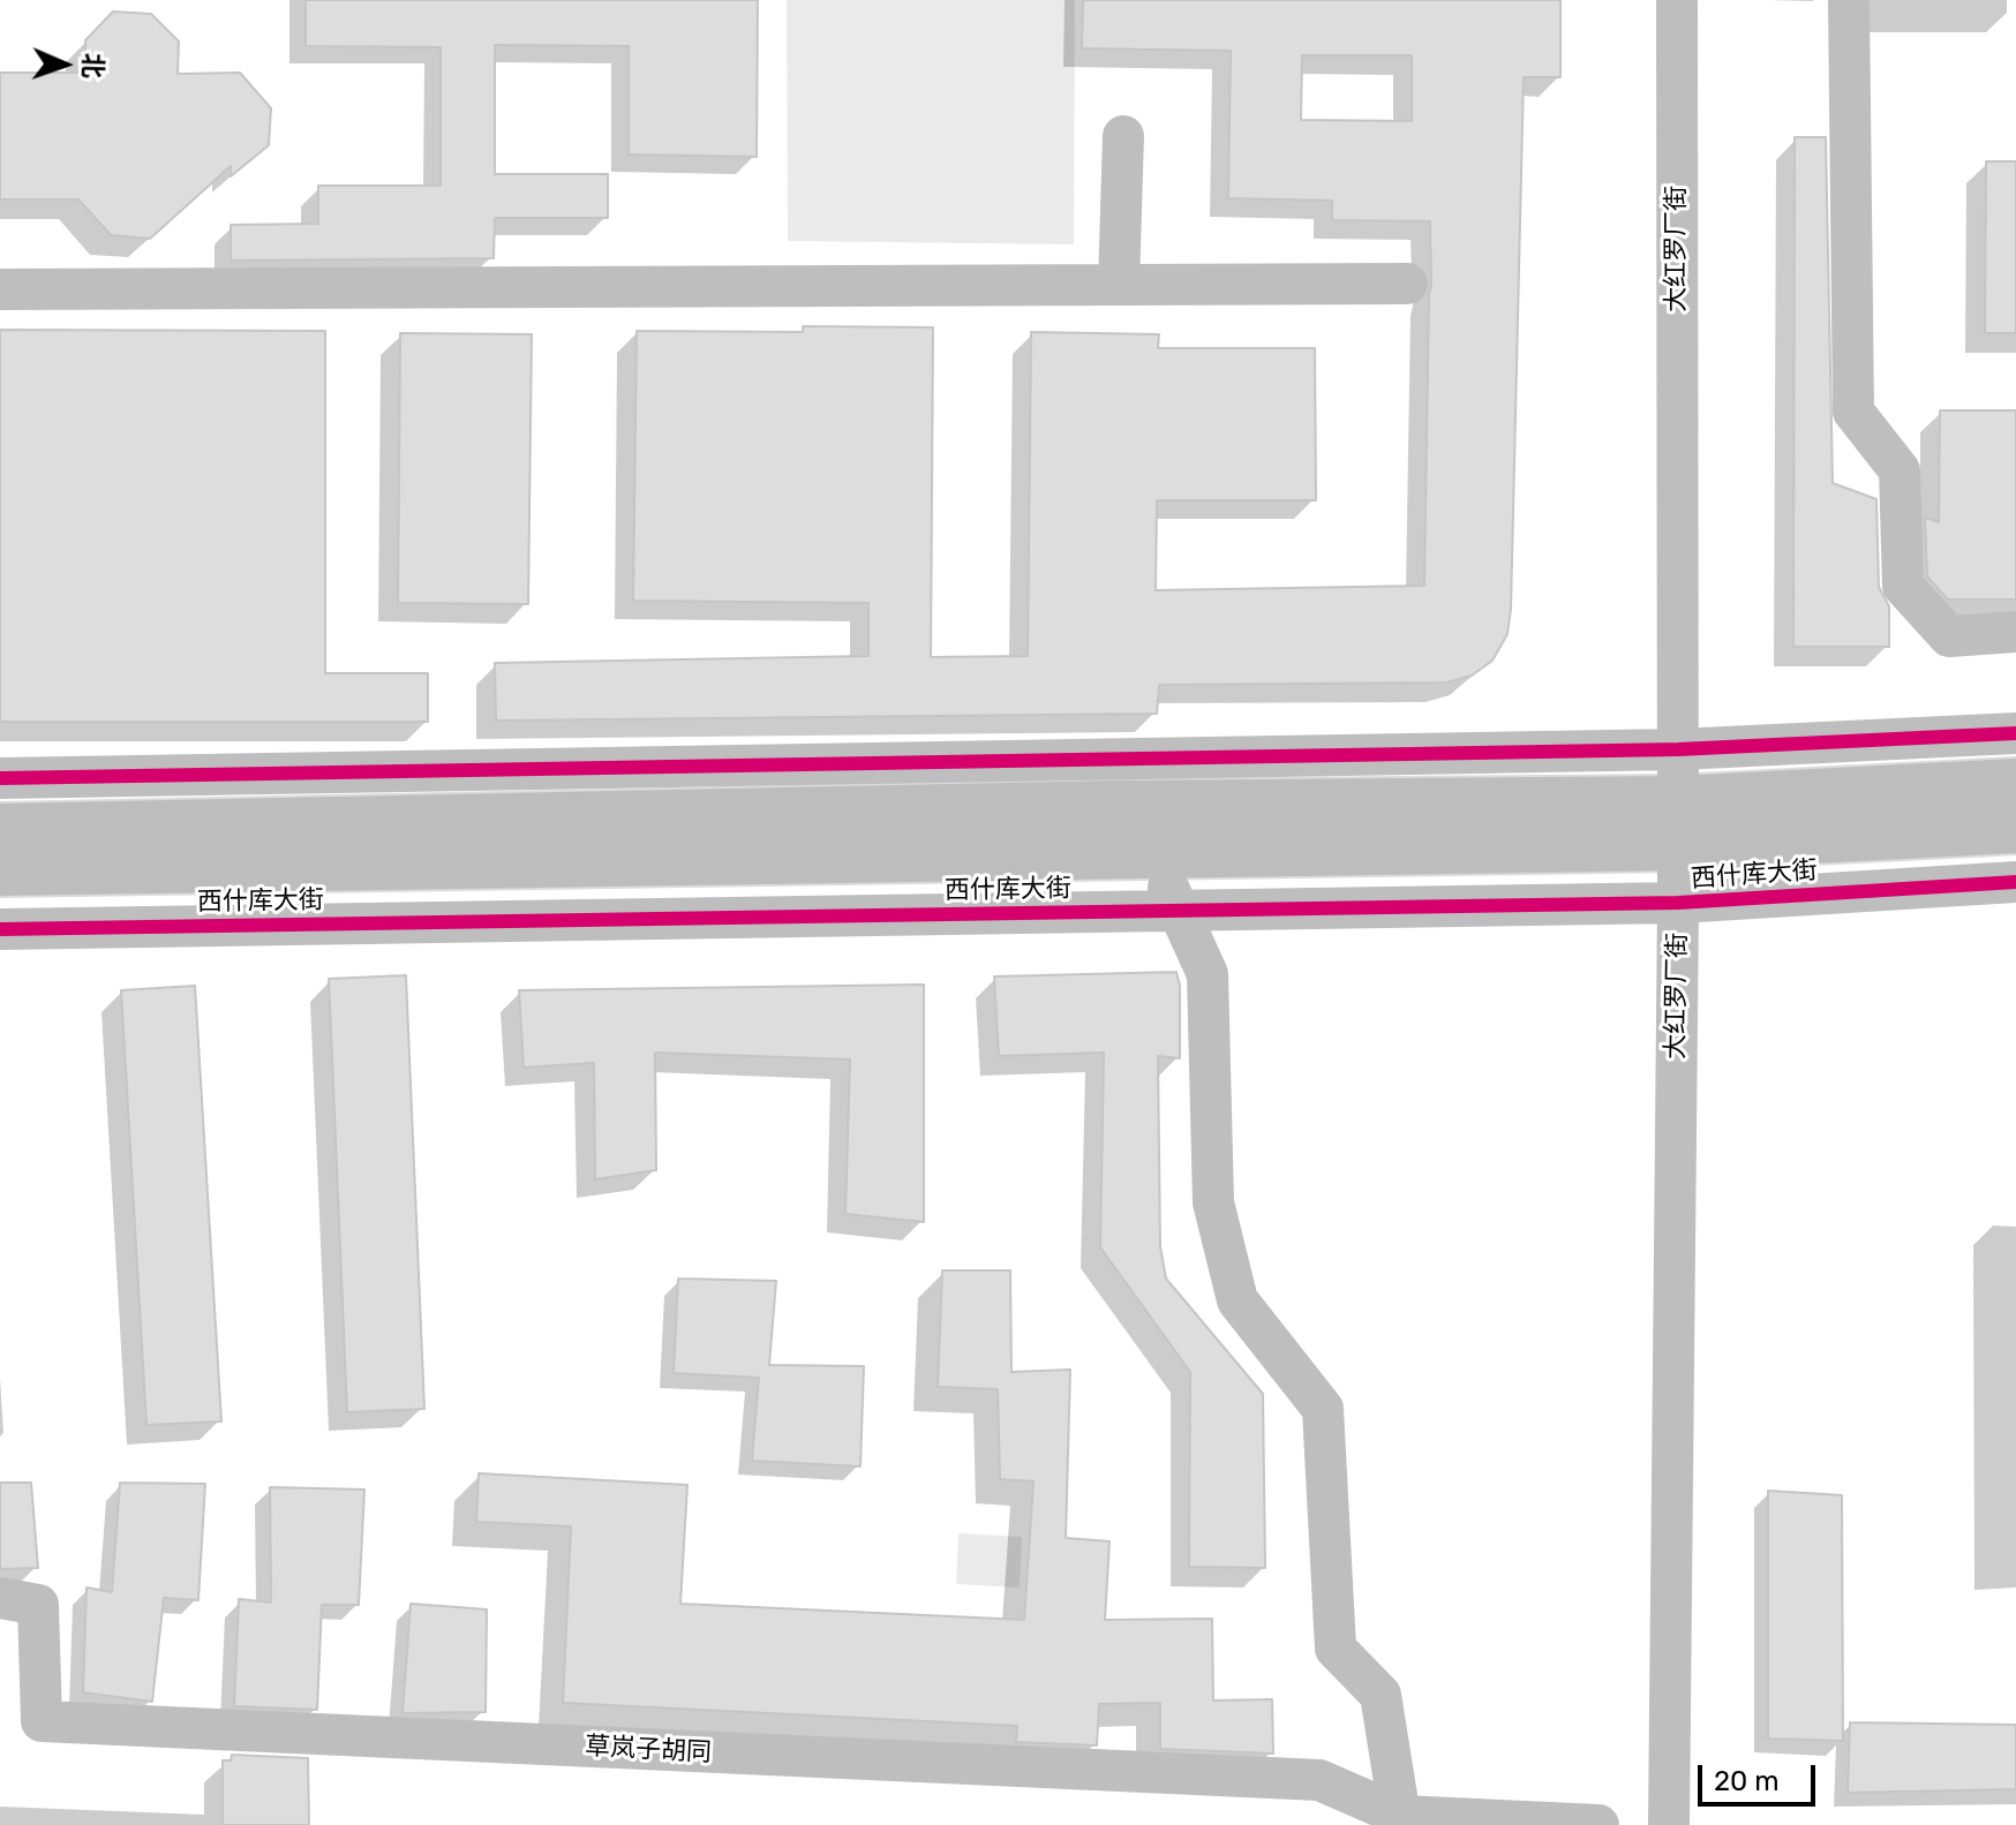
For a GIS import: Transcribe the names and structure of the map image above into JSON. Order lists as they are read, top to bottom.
{
  "streets": {
    "main road": ["西什库大街"],
    "street": ["大红罗厂街", "草岚子胡同"]
  },
  "crossings": [
    ["大红罗厂街", "西什库大街"]
  ],
  "scale_bar": "20 m",
  "north": "right"
}
